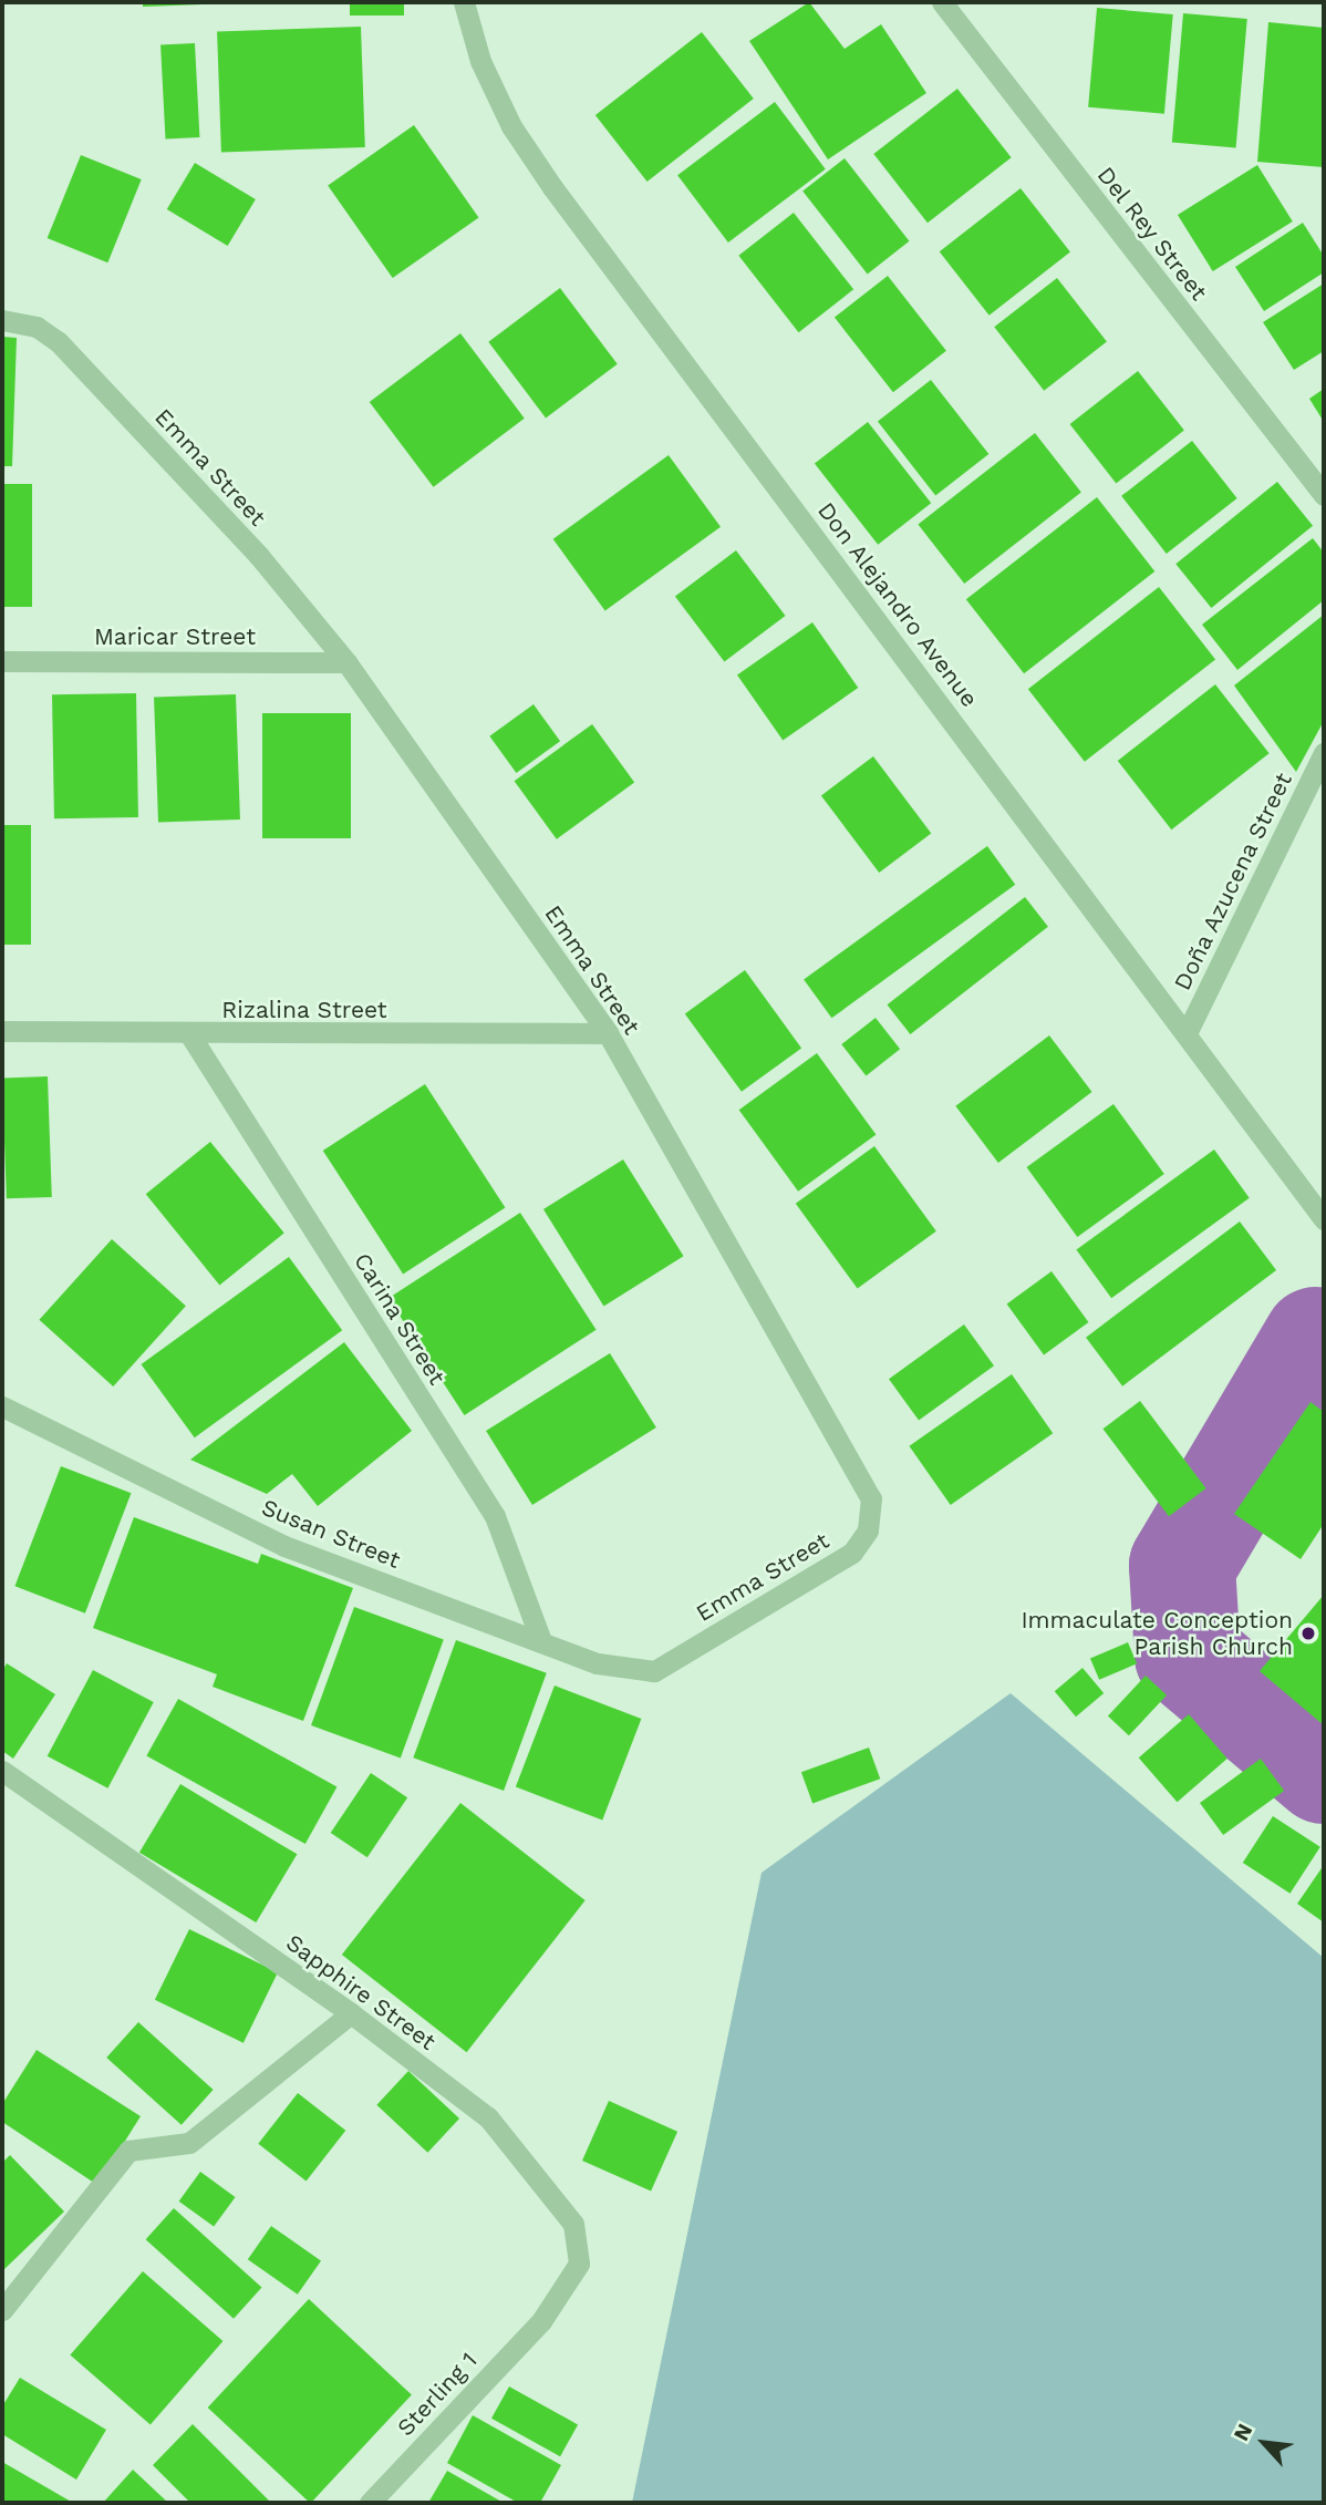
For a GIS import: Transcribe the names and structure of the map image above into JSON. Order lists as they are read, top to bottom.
{
  "streets": {
    "street": [
      "Del Rey Street",
      "Emma Street",
      "Don Alejandro Avenue",
      "Maricar Street",
      "Doña Azucena Street",
      "Rizalina Street",
      "Carina Street",
      "Susan Street",
      "Sapphire Street",
      "Sterling 1"
    ]
  },
  "crossings": [
    ["Emma Street", "Maricar Street"],
    ["Emma Street", "Rizalina Street"],
    ["Emma Street", "Susan Street"],
    ["Don Alejandro Avenue", "Doña Azucena Street"],
    ["Rizalina Street", "Carina Street"],
    ["Carina Street", "Susan Street"],
    ["Sapphire Street", "Sterling 1"]
  ],
  "places": ["Immaculate Conception Parish Church"],
  "north": "top left"
}
